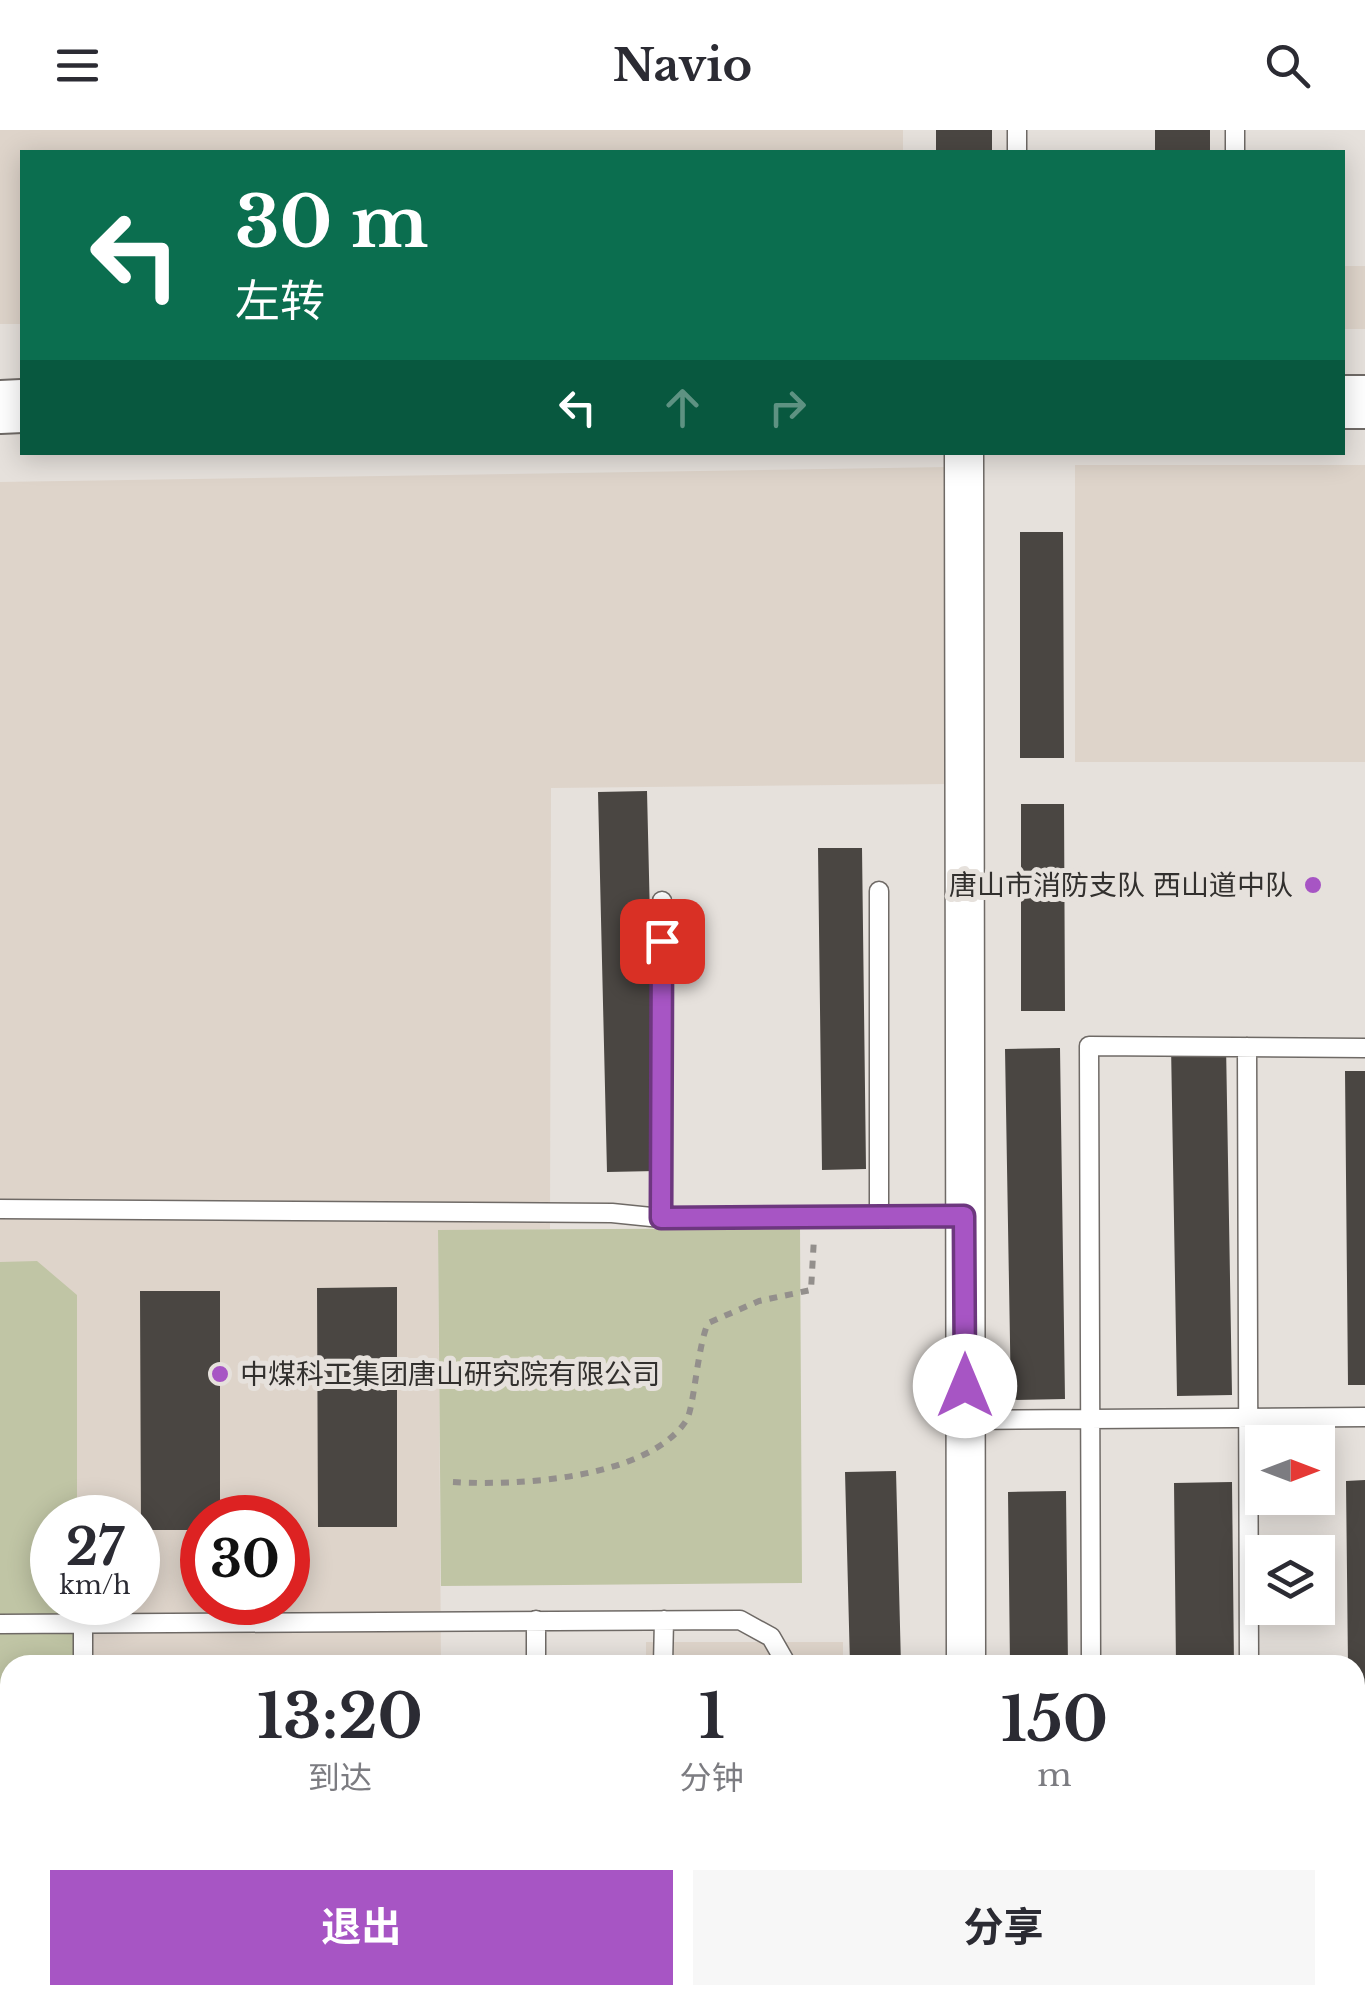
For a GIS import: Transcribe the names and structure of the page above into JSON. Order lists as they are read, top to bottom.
{
  "places": ["唐山市消防支队 西山道中队", "中煤科工集团唐山研究院有限公司"],
  "north": "right",
  "page": {
    "header": "Navio",
    "turn": ["30 m", "左转"],
    "speed": "27 km/h",
    "limit": "30",
    "eta": [
      "13:20",
      "到达",
      "1",
      "分钟",
      "150",
      "m"
    ],
    "buttons": ["退出", "分享"]
  }
}
